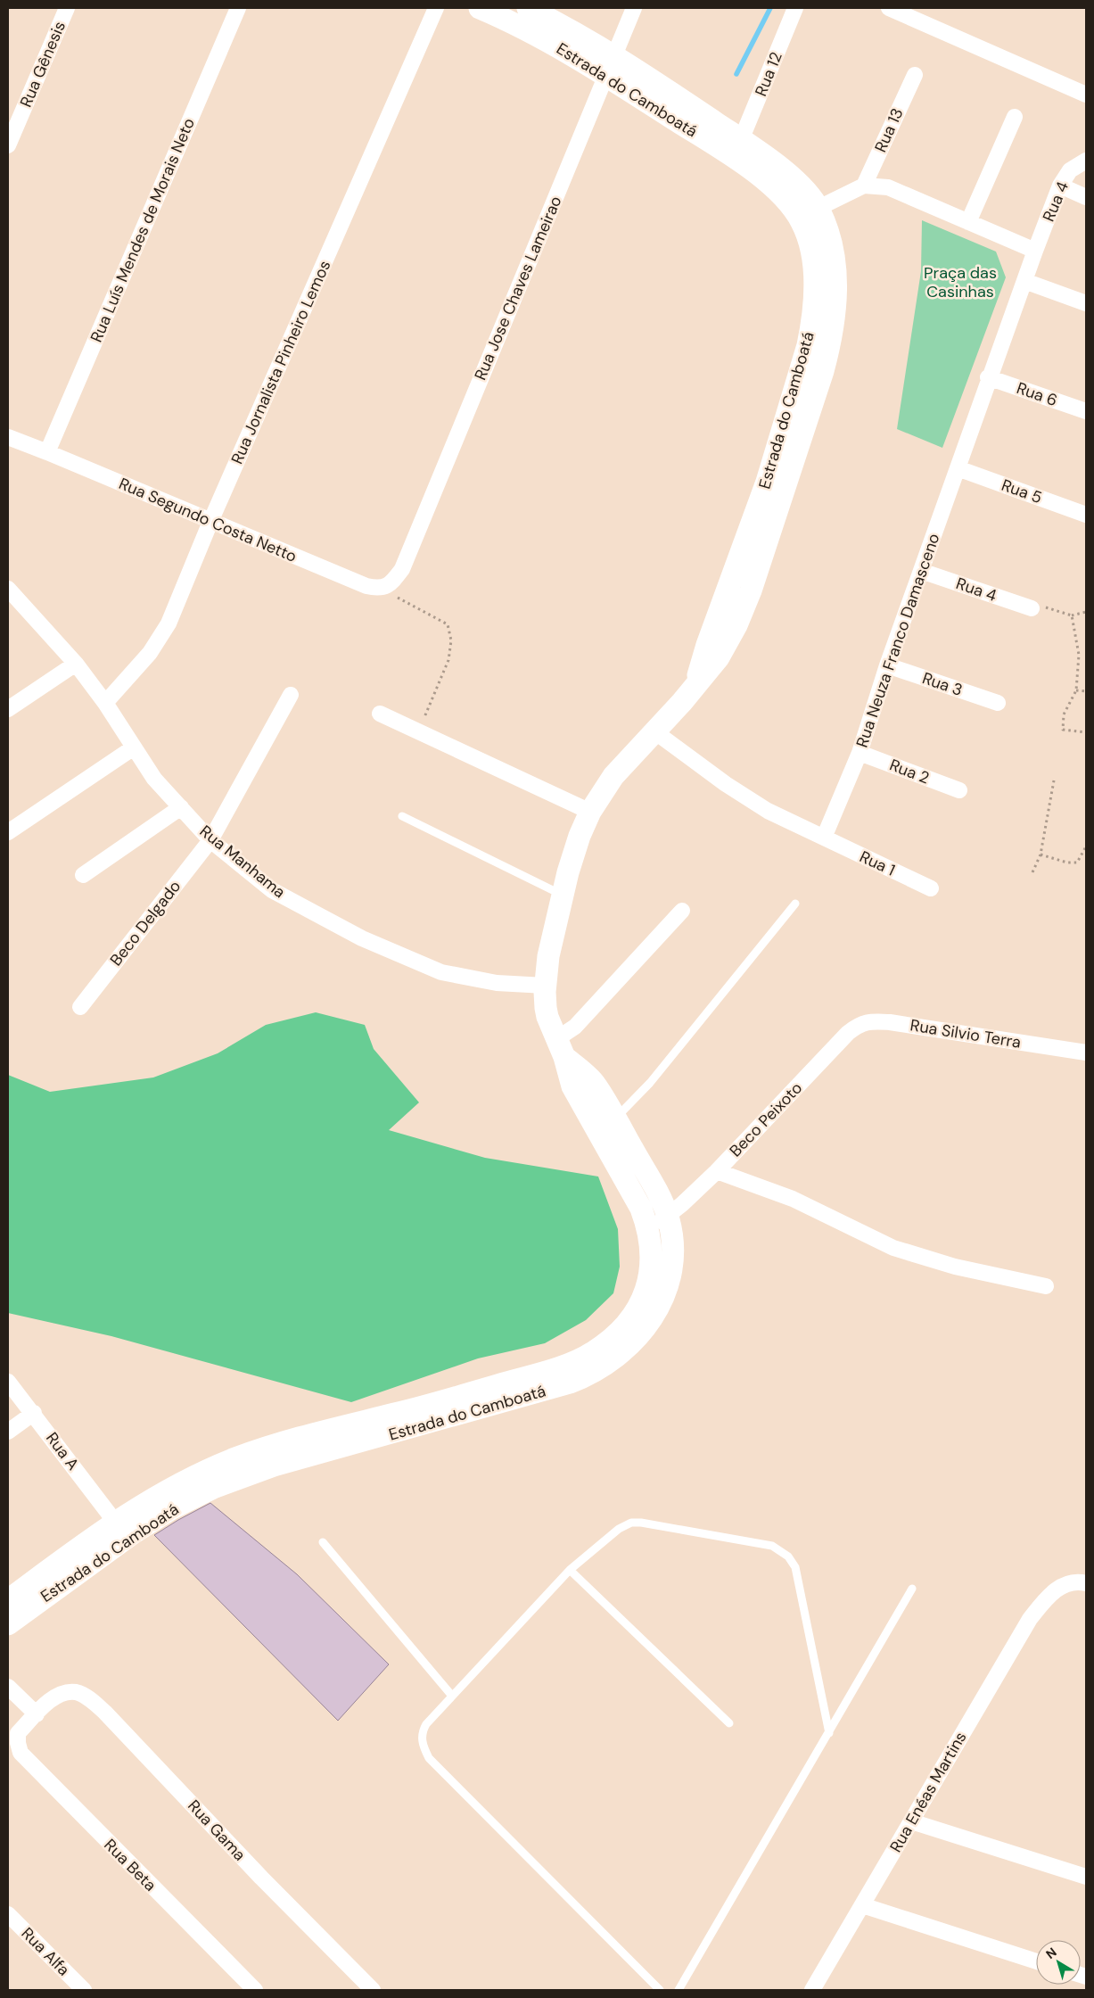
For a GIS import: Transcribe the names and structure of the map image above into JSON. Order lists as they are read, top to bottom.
{
  "streets": {
    "main road": ["Estrada do Camboatá"],
    "street": [
      "Rua Gênesis",
      "Rua 12",
      "Rua 13",
      "Rua 4",
      "Rua Luís Mendes de Morais Neto",
      "Rua Jose Chaves Lameirao",
      "Rua Jornalista Pinheiro Lemos",
      "Rua 6",
      "Rua 5",
      "Rua Segundo Costa Netto",
      "Rua Neuza Franco Damasceno",
      "Rua 3",
      "Rua 2",
      "Rua Manhama",
      "Rua 1",
      "Beco Delgado",
      "Rua Silvio Terra",
      "Beco Peixoto",
      "Rua A",
      "Rua Enéas Martins",
      "Rua Gama",
      "Rua Beta",
      "Rua Alfa"
    ]
  },
  "crossings": [
    ["Rua 12", "Estrada do Camboatá"],
    ["Estrada do Camboatá", "Rua Jose Chaves Lameirao"],
    ["Estrada do Camboatá", "Rua Manhama"],
    ["Estrada do Camboatá", "Beco Peixoto"],
    ["Estrada do Camboatá", "Rua A"],
    ["Rua 4", "Rua Neuza Franco Damasceno"],
    ["Rua Luís Mendes de Morais Neto", "Rua Segundo Costa Netto"],
    ["Rua Jose Chaves Lameirao", "Rua Segundo Costa Netto"],
    ["Rua Jornalista Pinheiro Lemos", "Rua Segundo Costa Netto"],
    ["Rua Jornalista Pinheiro Lemos", "Rua Manhama"],
    ["Rua 6", "Rua Neuza Franco Damasceno"],
    ["Rua 5", "Rua Neuza Franco Damasceno"],
    ["Rua Neuza Franco Damasceno", "Rua 3"],
    ["Rua Neuza Franco Damasceno", "Rua 2"],
    ["Rua Neuza Franco Damasceno", "Rua 1"],
    ["Rua Manhama", "Beco Delgado"],
    ["Rua Silvio Terra", "Beco Peixoto"],
    ["Rua Gama", "Rua Beta"]
  ],
  "parks": ["Praça das Casinhas"],
  "north": "top left"
}
